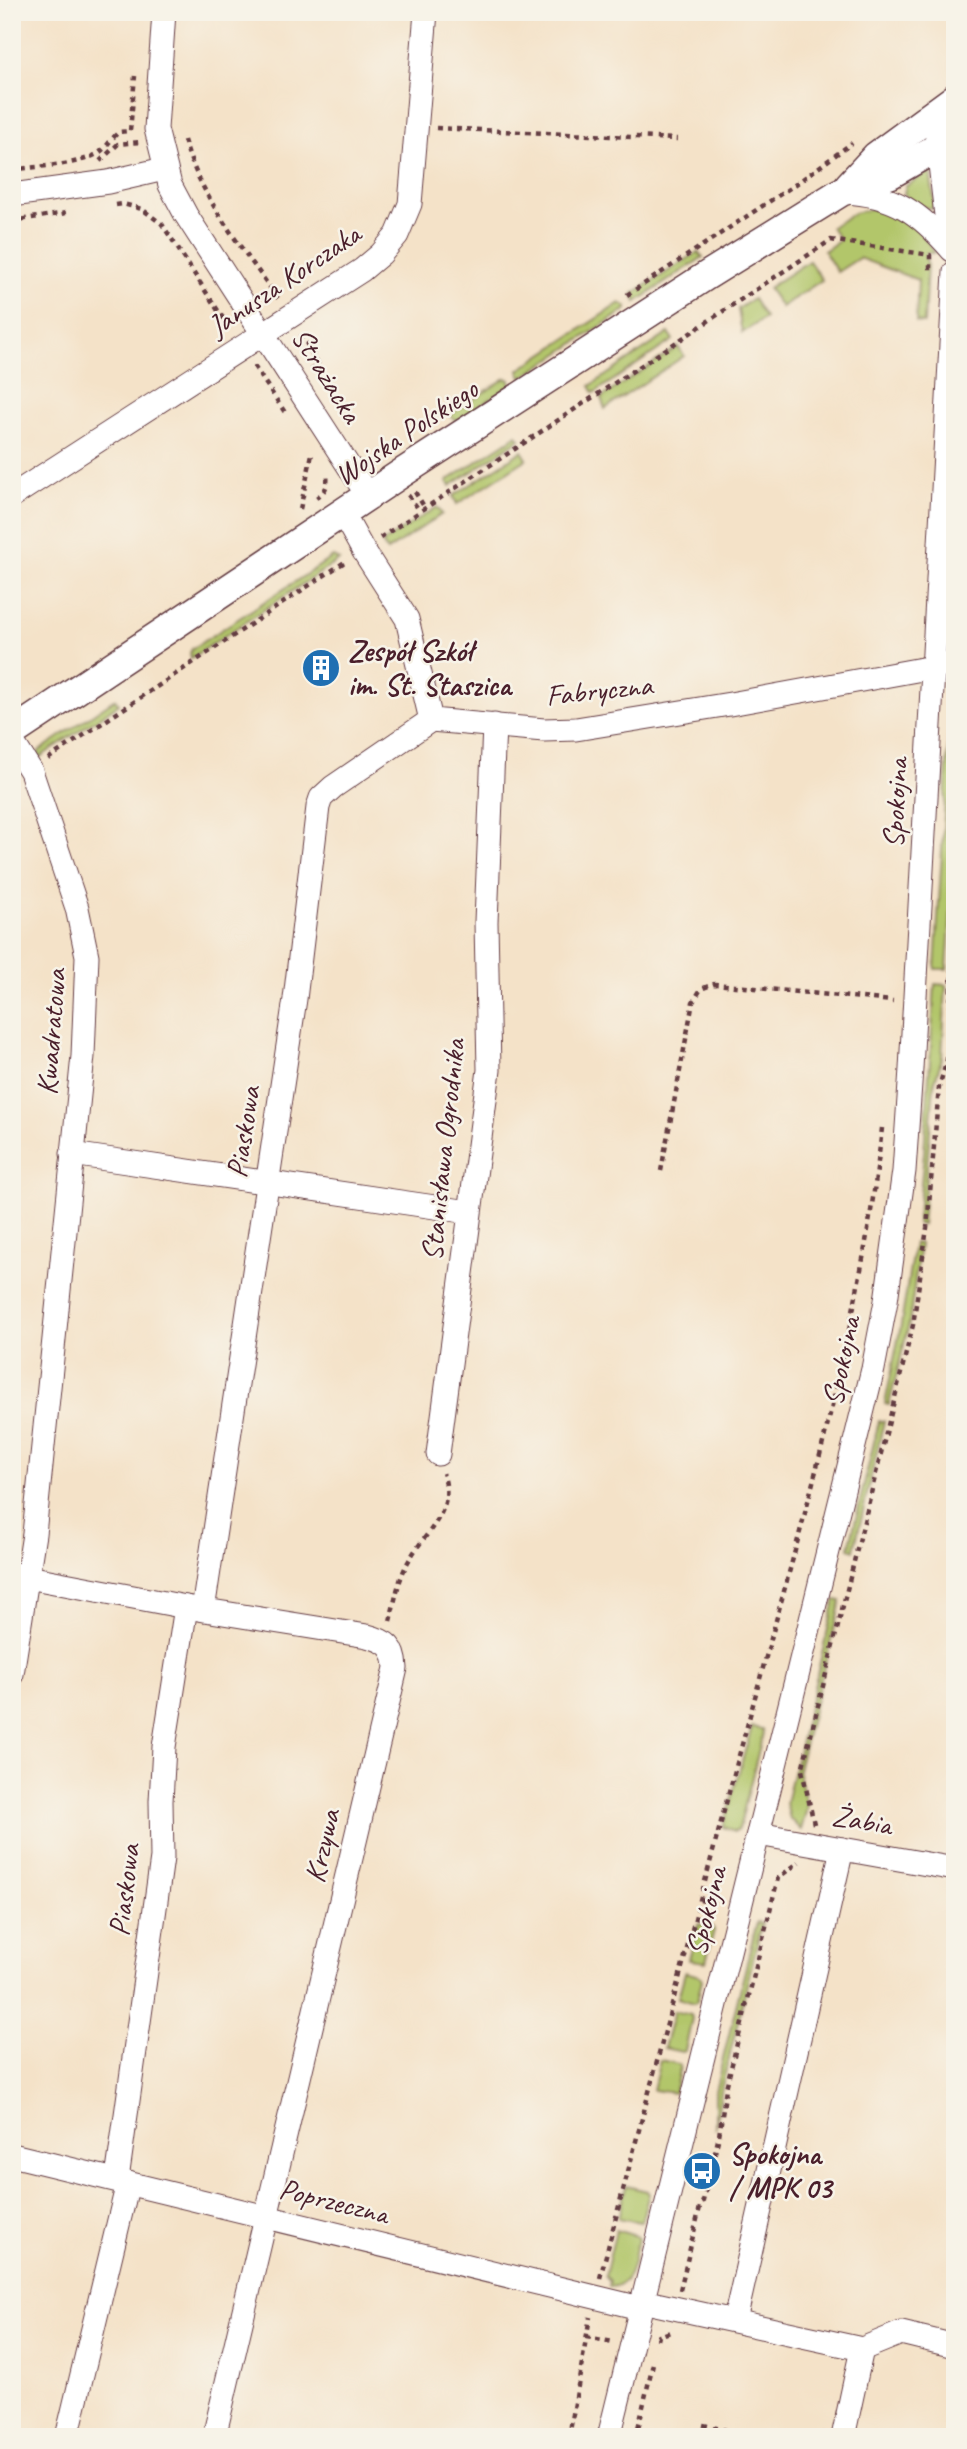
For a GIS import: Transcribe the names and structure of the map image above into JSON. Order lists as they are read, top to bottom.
{
  "streets": {
    "main road": ["Wojska Polskiego"],
    "street": [
      "Janusza Korczaka",
      "Strażacka",
      "Fabryczna",
      "Spokojna",
      "Kwadratowa",
      "Piaskowa",
      "Stanisława Ogrodnika",
      "Żabia",
      "Krzywa",
      "Poprzeczna"
    ]
  },
  "crossings": [
    ["Janusza Korczaka", "Strażacka"],
    ["Strażacka", "Wojska Polskiego"],
    ["Fabryczna", "Spokojna"],
    ["Fabryczna", "Piaskowa"],
    ["Fabryczna", "Stanisława Ogrodnika"],
    ["Spokojna", "Żabia"],
    ["Spokojna", "Poprzeczna"],
    ["Piaskowa", "Poprzeczna"],
    ["Krzywa", "Poprzeczna"]
  ],
  "places": {
    "building": ["Zespół Szkół im. St. Staszica"],
    "bus stop": ["Spokojna / MPK 03"]
  }
}
